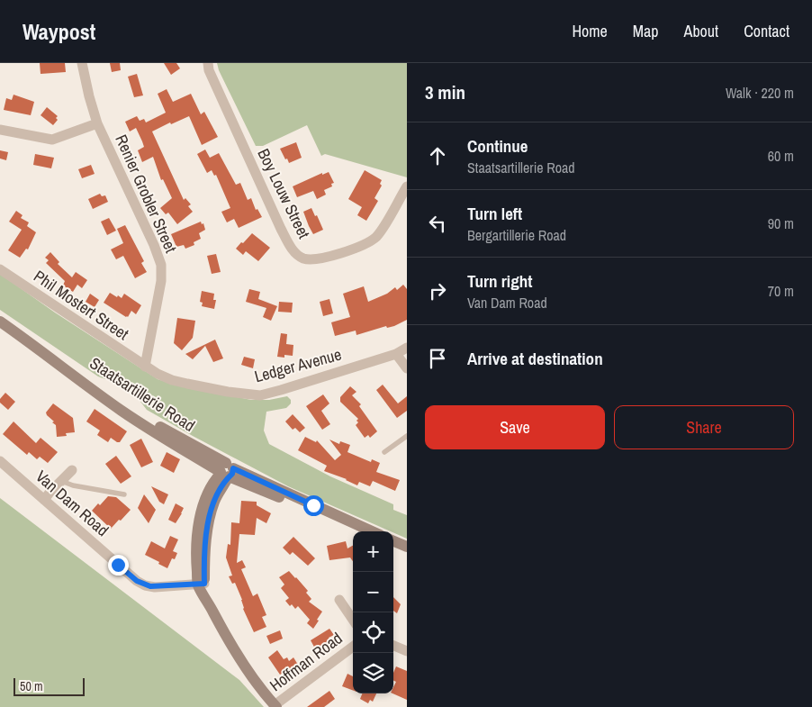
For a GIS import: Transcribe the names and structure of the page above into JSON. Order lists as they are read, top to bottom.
{
  "streets": {
    "street": [
      "Renier Grobler Street",
      "Boy Louw Street",
      "Phil Mostert Street",
      "Ledger Avenue",
      "Staatsartillerie Road",
      "Van Dam Road",
      "Hoffman Road"
    ]
  },
  "crossings": [
    ["Renier Grobler Street", "Phil Mostert Street"],
    ["Renier Grobler Street", "Ledger Avenue"],
    ["Phil Mostert Street", "Ledger Avenue"]
  ],
  "scale_bar": "50 m",
  "page": {
    "header": "Waypost",
    "nav": [
      "Home",
      "Map",
      "About",
      "Contact"
    ],
    "heading": ["3 min", "Walk · 220 m"],
    "list": [
      ["Continue", "Staatsartillerie Road", "60 m"],
      ["Turn left", "Bergartillerie Road", "90 m"],
      ["Turn right", "Van Dam Road", "70 m"],
      "Arrive at destination"
    ],
    "buttons": ["Save", "Share"],
    "map_buttons": ["+", "−"],
    "scale": "50 m"
  }
}
